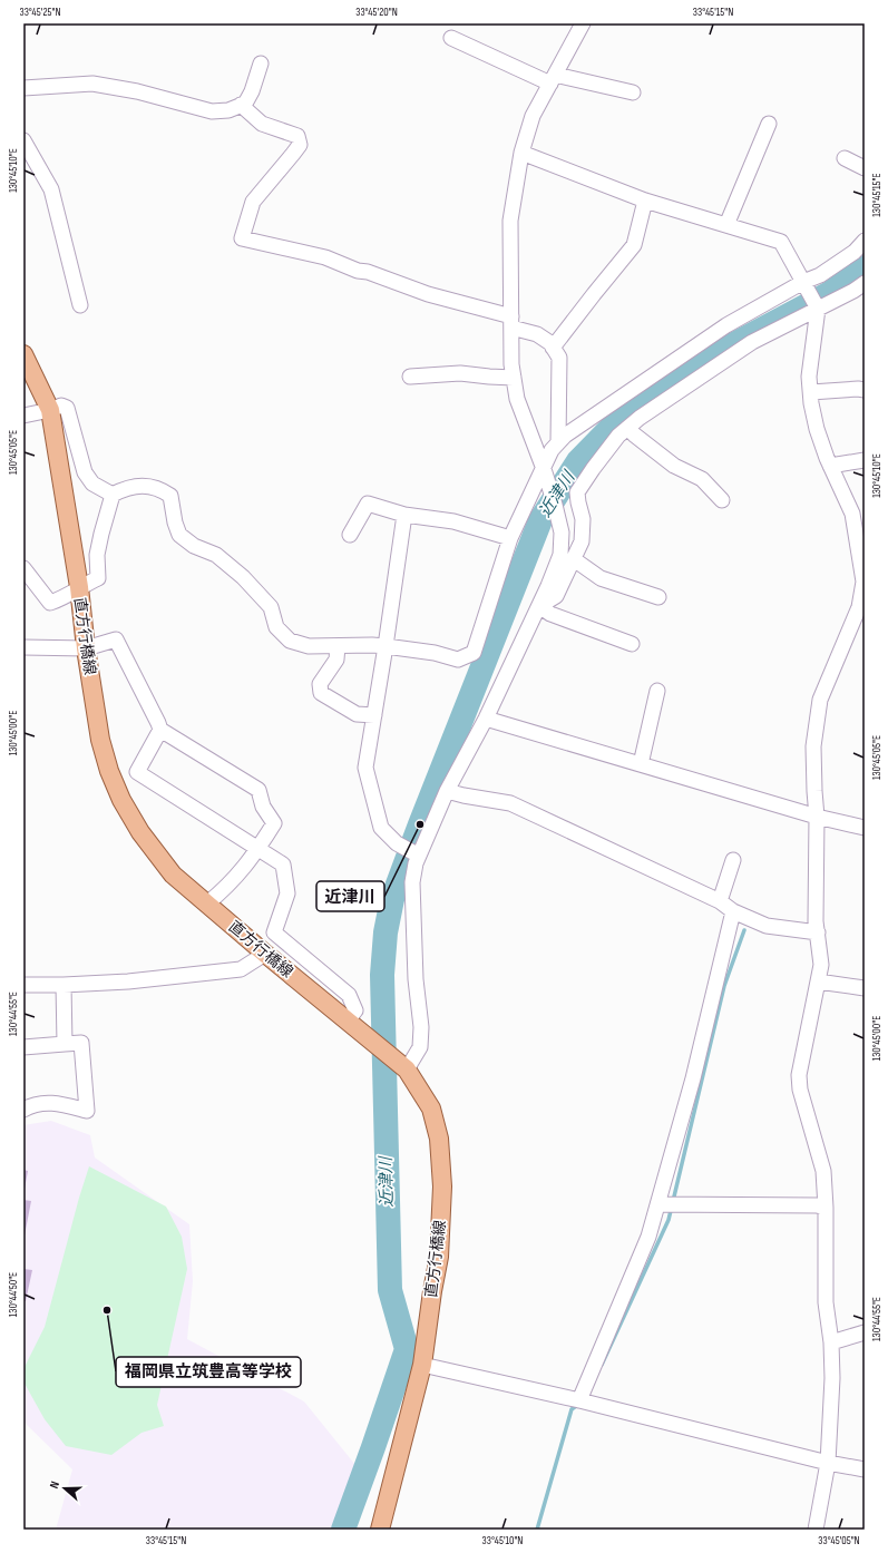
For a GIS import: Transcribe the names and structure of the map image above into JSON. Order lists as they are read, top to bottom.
{
  "streets": {
    "main road": ["直方行橋線"]
  },
  "water": ["近津川"],
  "places": ["近津川", "福岡県立筑豊高等学校"],
  "north": "left",
  "coordinates": [
    "33°45'25\"N",
    "33°45'20\"N",
    "33°45'15\"N",
    "130°45'10\"E",
    "130°45'15\"E",
    "130°45'05\"E",
    "130°45'00\"E",
    "130°44'55\"E",
    "130°44'50\"E",
    "33°45'10\"N",
    "33°45'05\"N"
  ]
}
